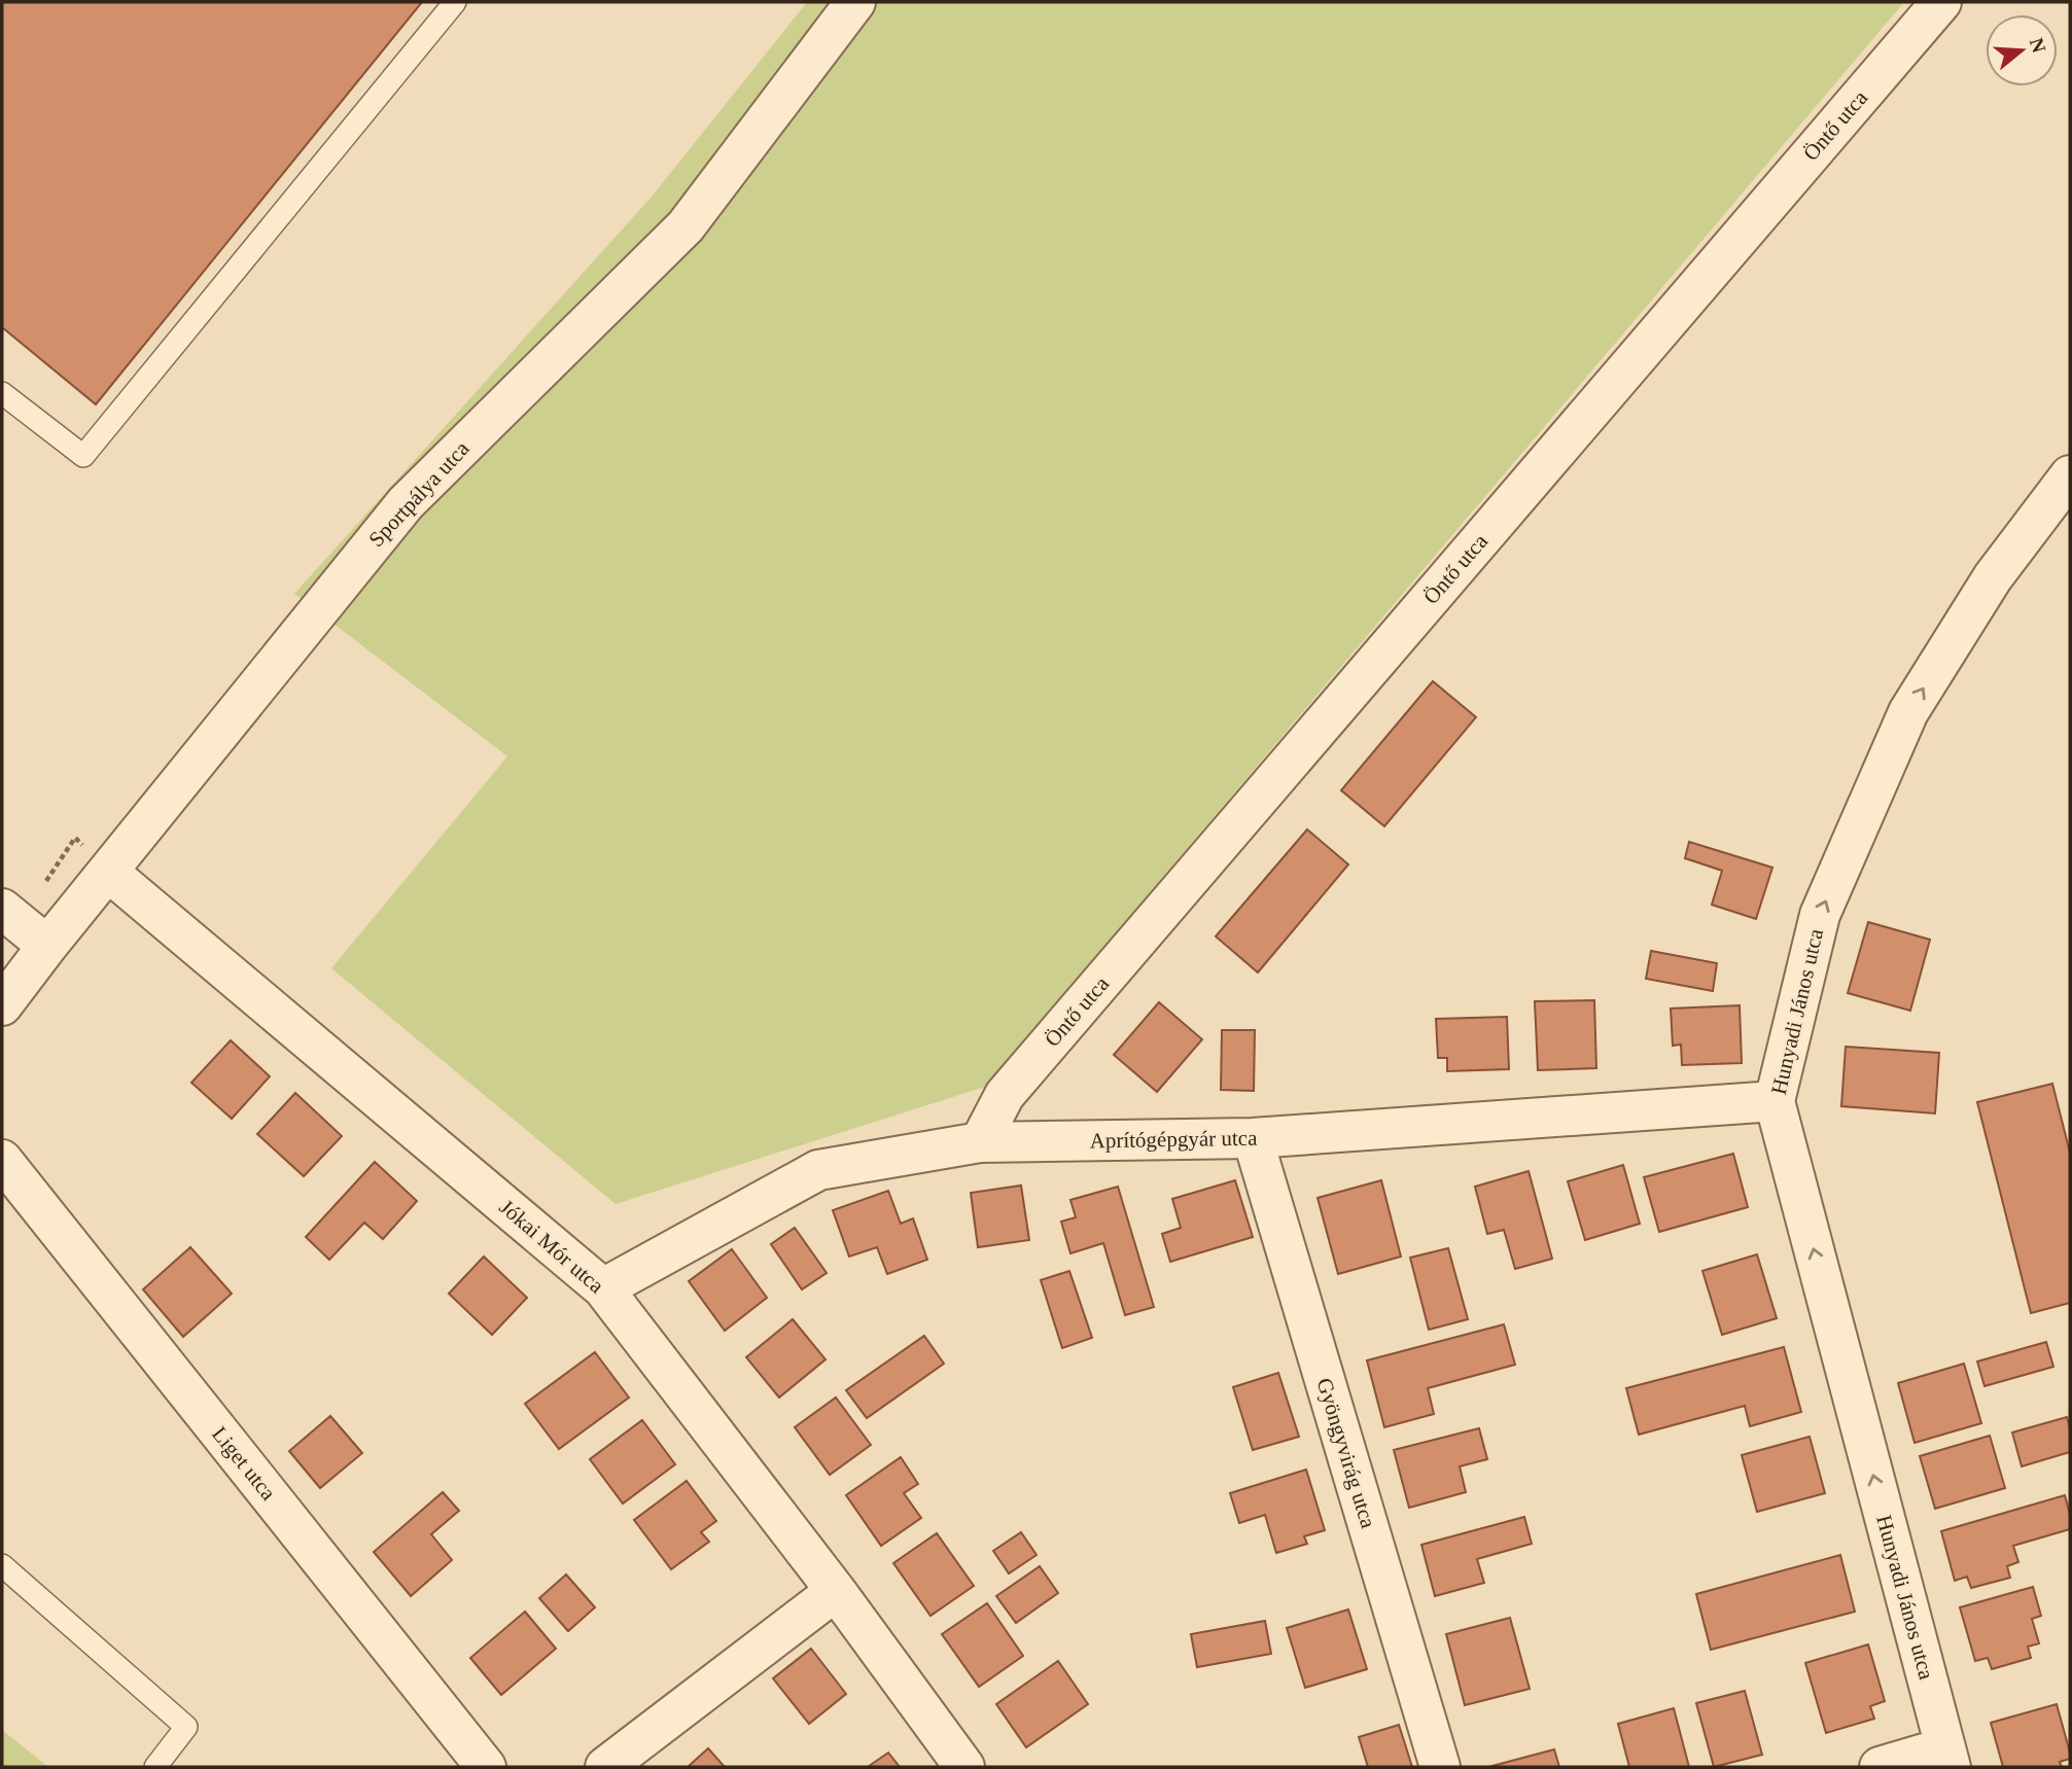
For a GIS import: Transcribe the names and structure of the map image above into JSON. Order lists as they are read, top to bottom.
{
  "streets": {
    "street": [
      "Öntő utca",
      "Sportpálya utca",
      "Hunyadi János utca",
      "Aprítógépgyár utca",
      "Jókai Mór utca",
      "Gyöngyvirág utca",
      "Liget utca"
    ]
  },
  "crossings": [
    ["Öntő utca", "Aprítógépgyár utca"],
    ["Sportpálya utca", "Jókai Mór utca"],
    ["Hunyadi János utca", "Aprítógépgyár utca"],
    ["Aprítógépgyár utca", "Jókai Mór utca"],
    ["Aprítógépgyár utca", "Gyöngyvirág utca"]
  ],
  "one_way": ["Hunyadi János utca"],
  "north": "right"
}
